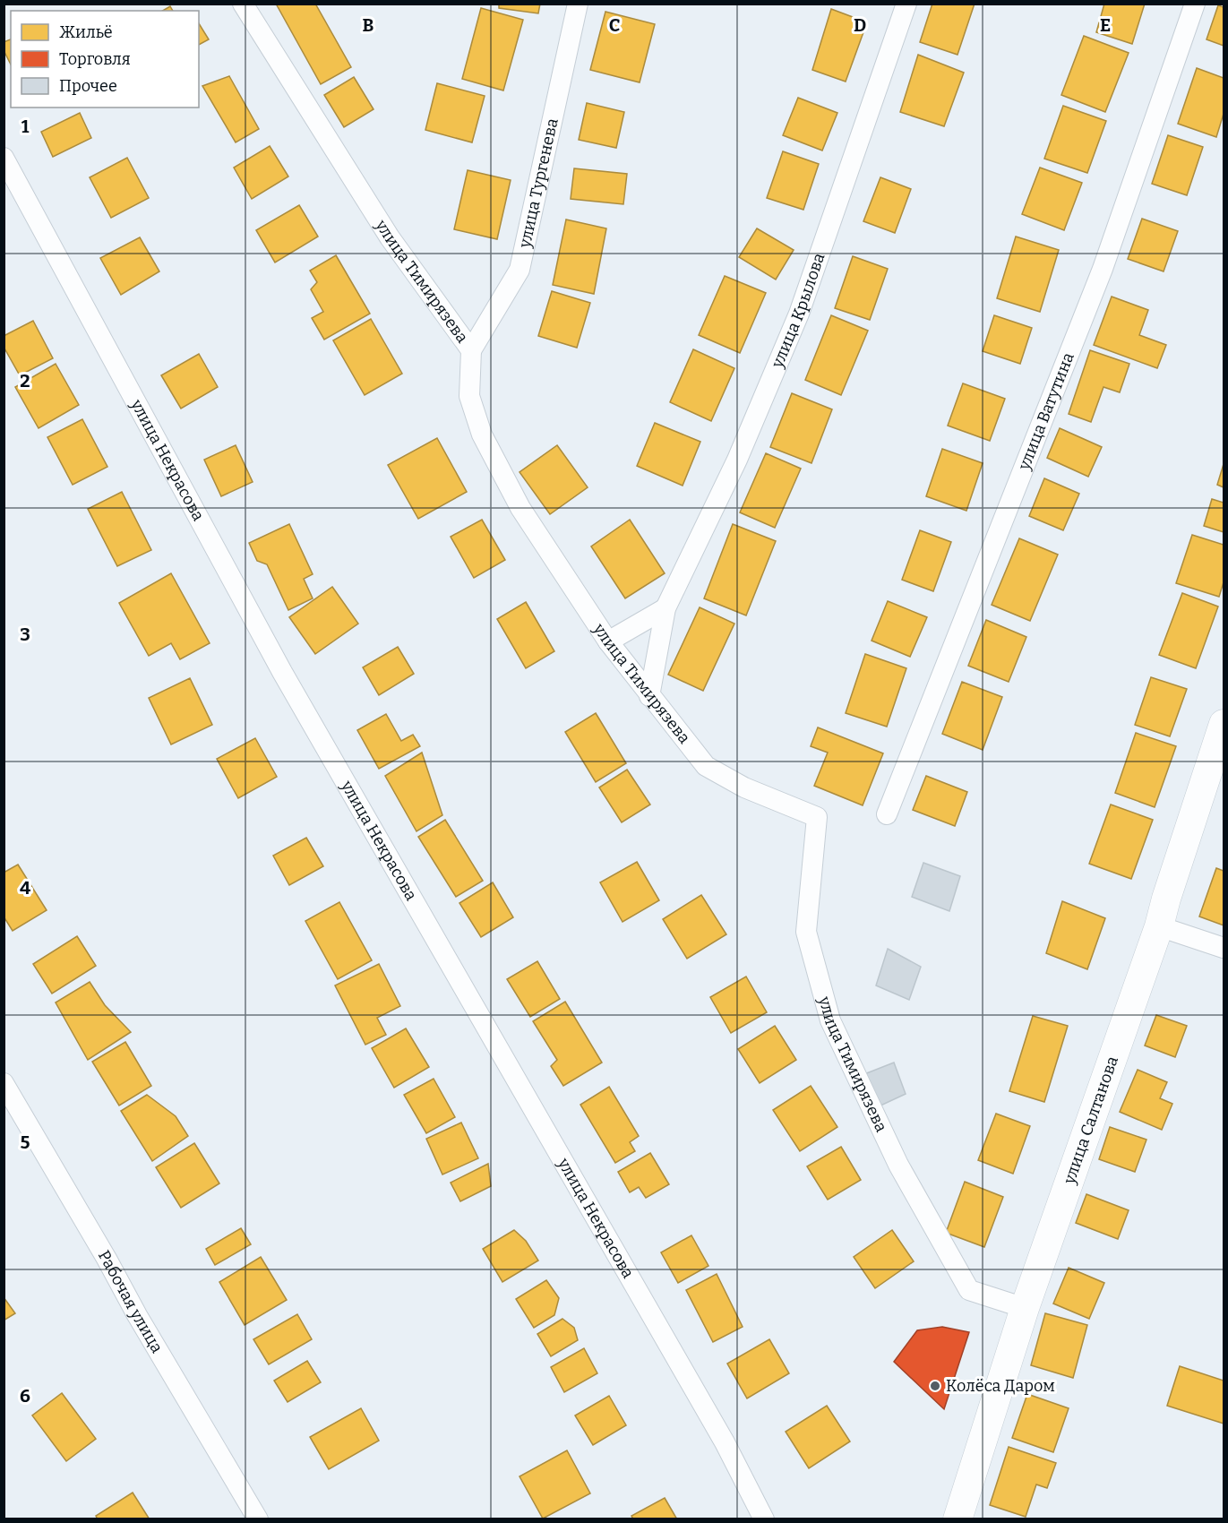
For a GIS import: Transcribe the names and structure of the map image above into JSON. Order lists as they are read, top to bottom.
{
  "streets": {
    "main road": ["улица Салтанова"],
    "street": [
      "улица Тургенева",
      "улица Тимирязева",
      "улица Крылова",
      "улица Ватутина",
      "улица Некрасова",
      "Рабочая улица"
    ]
  },
  "crossings": [
    ["улица Тургенева", "улица Тимирязева"],
    ["улица Тимирязева", "улица Крылова"],
    ["улица Тимирязева", "улица Салтанова"]
  ],
  "places": ["Колёса Даром"],
  "legend": ["Жильё", "Торговля", "Прочее"],
  "grid": {
    "columns": [
      "B",
      "C",
      "D",
      "E"
    ],
    "rows": [
      "1",
      "2",
      "3",
      "4",
      "5",
      "6"
    ]
  }
}
